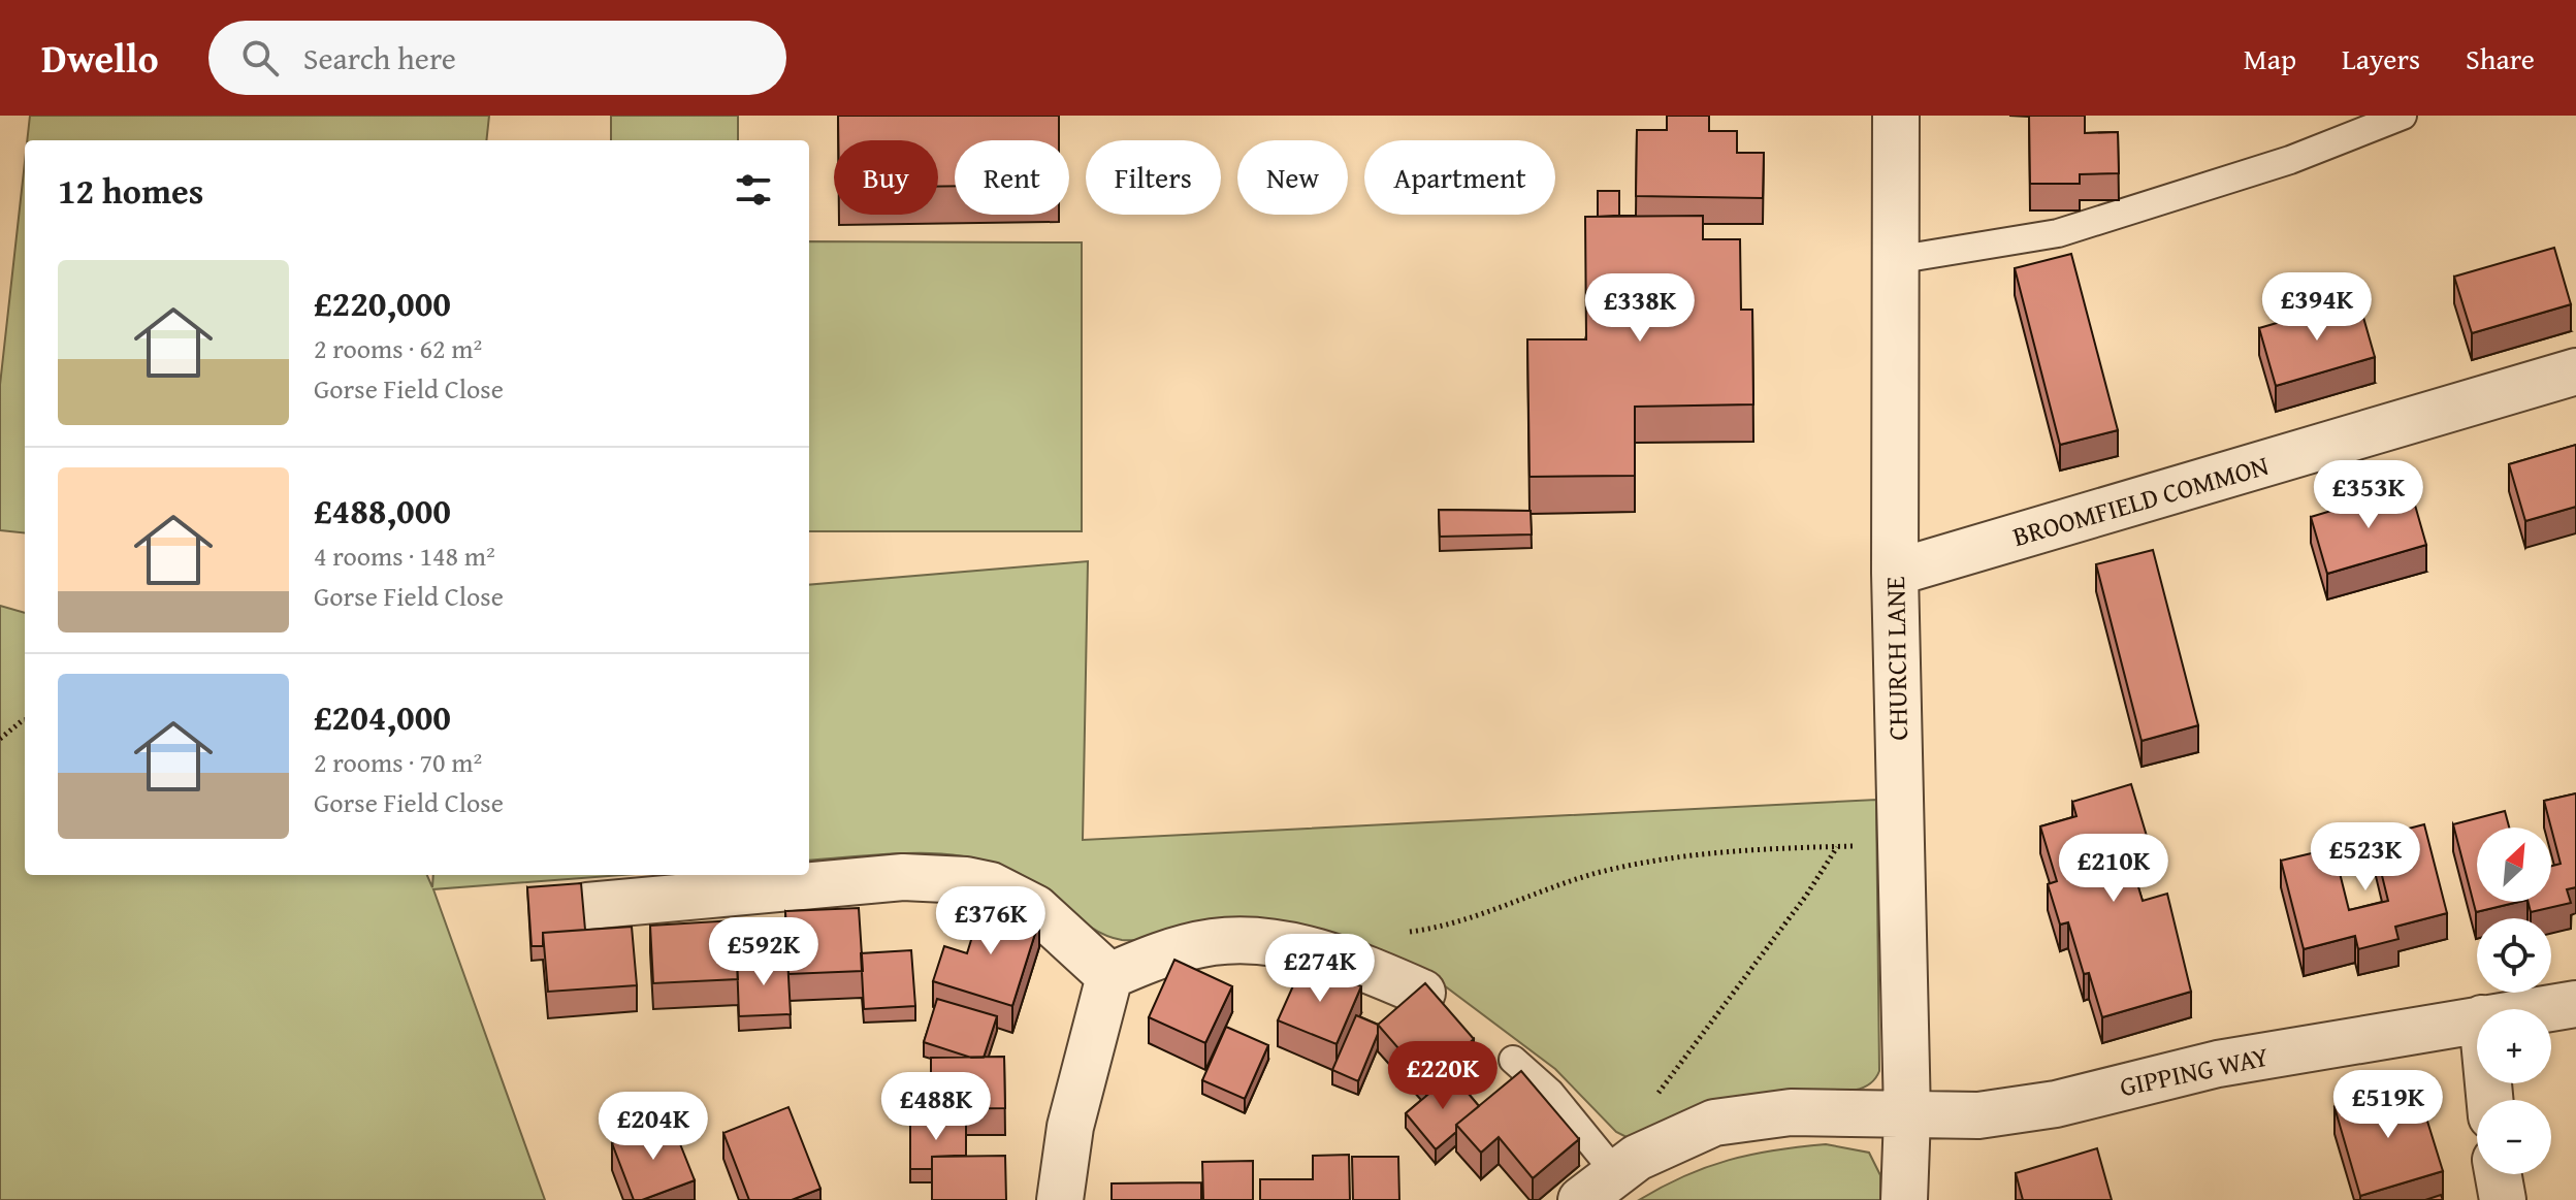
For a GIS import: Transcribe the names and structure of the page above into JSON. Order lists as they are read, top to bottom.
{
  "streets": {
    "street": ["BROOMFIELD COMMON", "CHURCH LANE", "GIPPING WAY"]
  },
  "crossings": [
    ["BROOMFIELD COMMON", "CHURCH LANE"],
    ["CHURCH LANE", "GIPPING WAY"]
  ],
  "north": "top right",
  "page": {
    "header": "Dwello",
    "search": "Search here",
    "nav": ["Map", "Layers", "Share"],
    "chip": [
      "Buy",
      "Rent",
      "Filters",
      "New",
      "Apartment"
    ],
    "heading": "12 homes",
    "list": [
      {
        "name": "£220,000",
        "note": "2 rooms · 62 m² · Gorse Field Close"
      },
      {
        "name": "£488,000",
        "note": "4 rooms · 148 m² · Gorse Field Close"
      },
      {
        "name": "£204,000",
        "note": "2 rooms · 70 m² · Gorse Field Close"
      }
    ],
    "price": [
      "£394K",
      "£338K",
      "£353K",
      "£523K",
      "£210K",
      "£376K",
      "£592K",
      "£274K",
      "£220K",
      "£519K",
      "£488K",
      "£204K"
    ],
    "map_buttons": ["+", "−"]
  }
}
